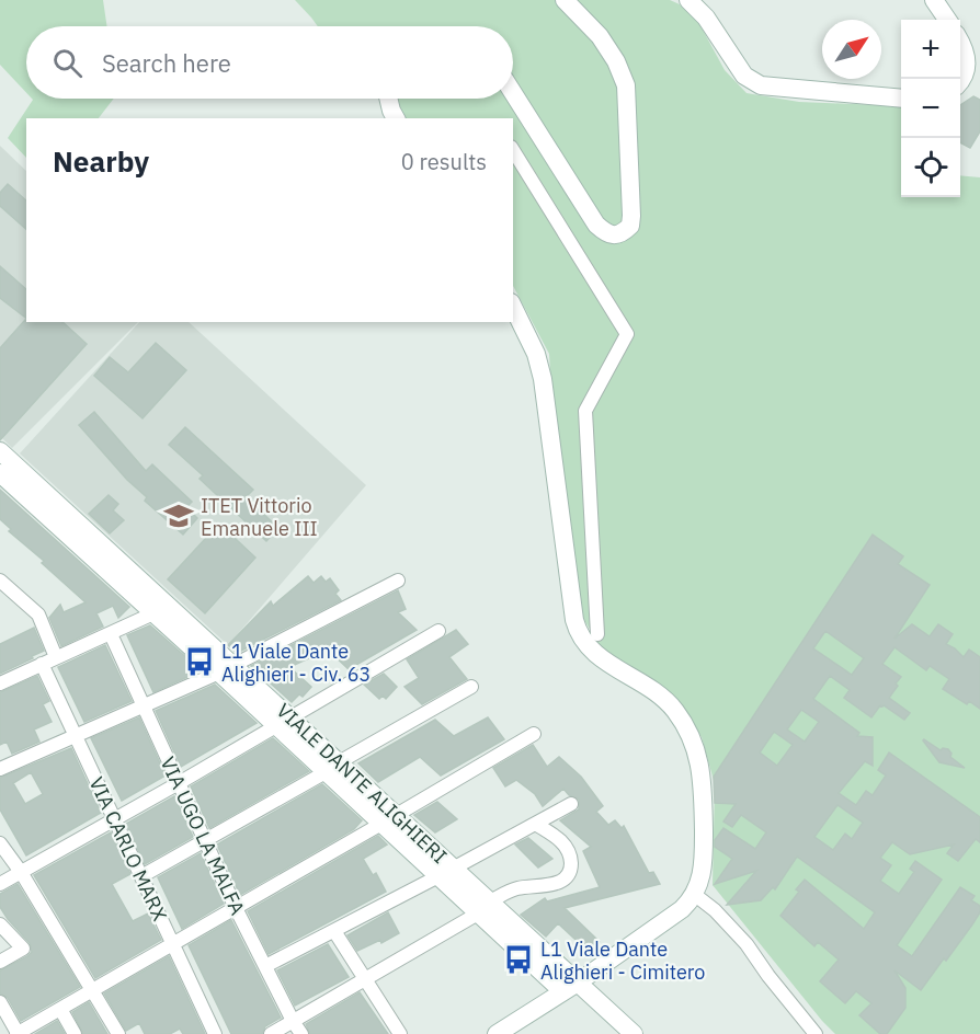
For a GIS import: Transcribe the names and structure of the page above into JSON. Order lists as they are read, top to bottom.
{
  "streets": {
    "main road": ["VIALE DANTE ALIGHIERI"],
    "street": ["VIA UGO LA MALFA", "VIA CARLO MARX"]
  },
  "places": {
    "school or university": ["ITET Vittorio Emanuele III"],
    "bus stop": ["L1 Viale Dante Alighieri - Civ. 63", "L1 Viale Dante Alighieri - Cimitero"]
  },
  "north": "top right",
  "page": {
    "map_buttons": ["+", "−"],
    "search": "Search here",
    "heading": ["Nearby", "0 results"]
  }
}
